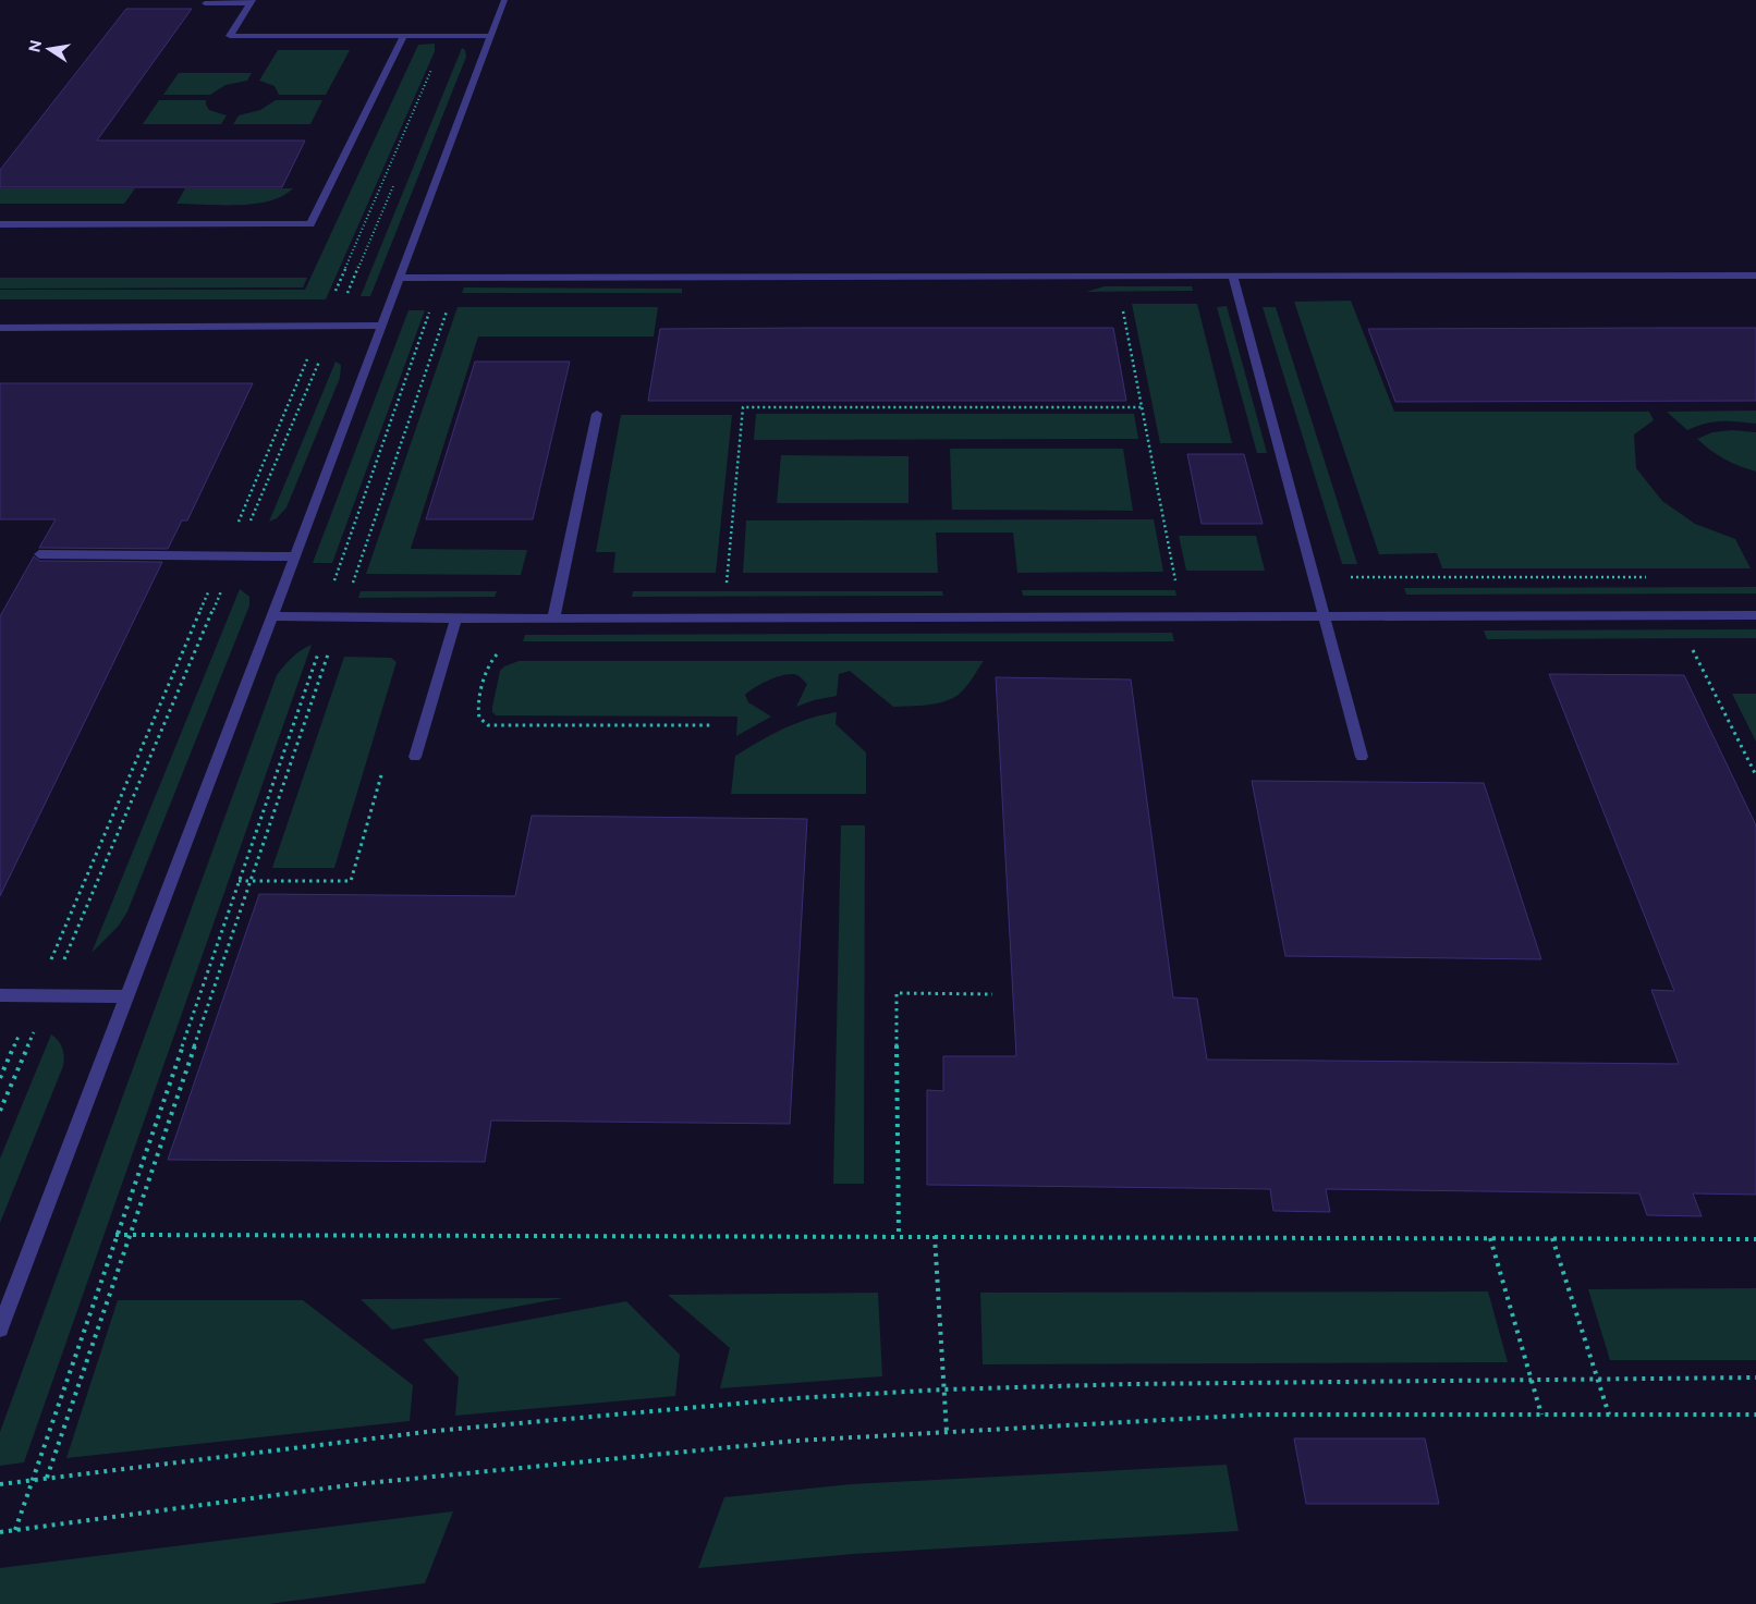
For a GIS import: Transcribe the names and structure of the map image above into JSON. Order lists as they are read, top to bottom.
{
  "north": "left"
}
